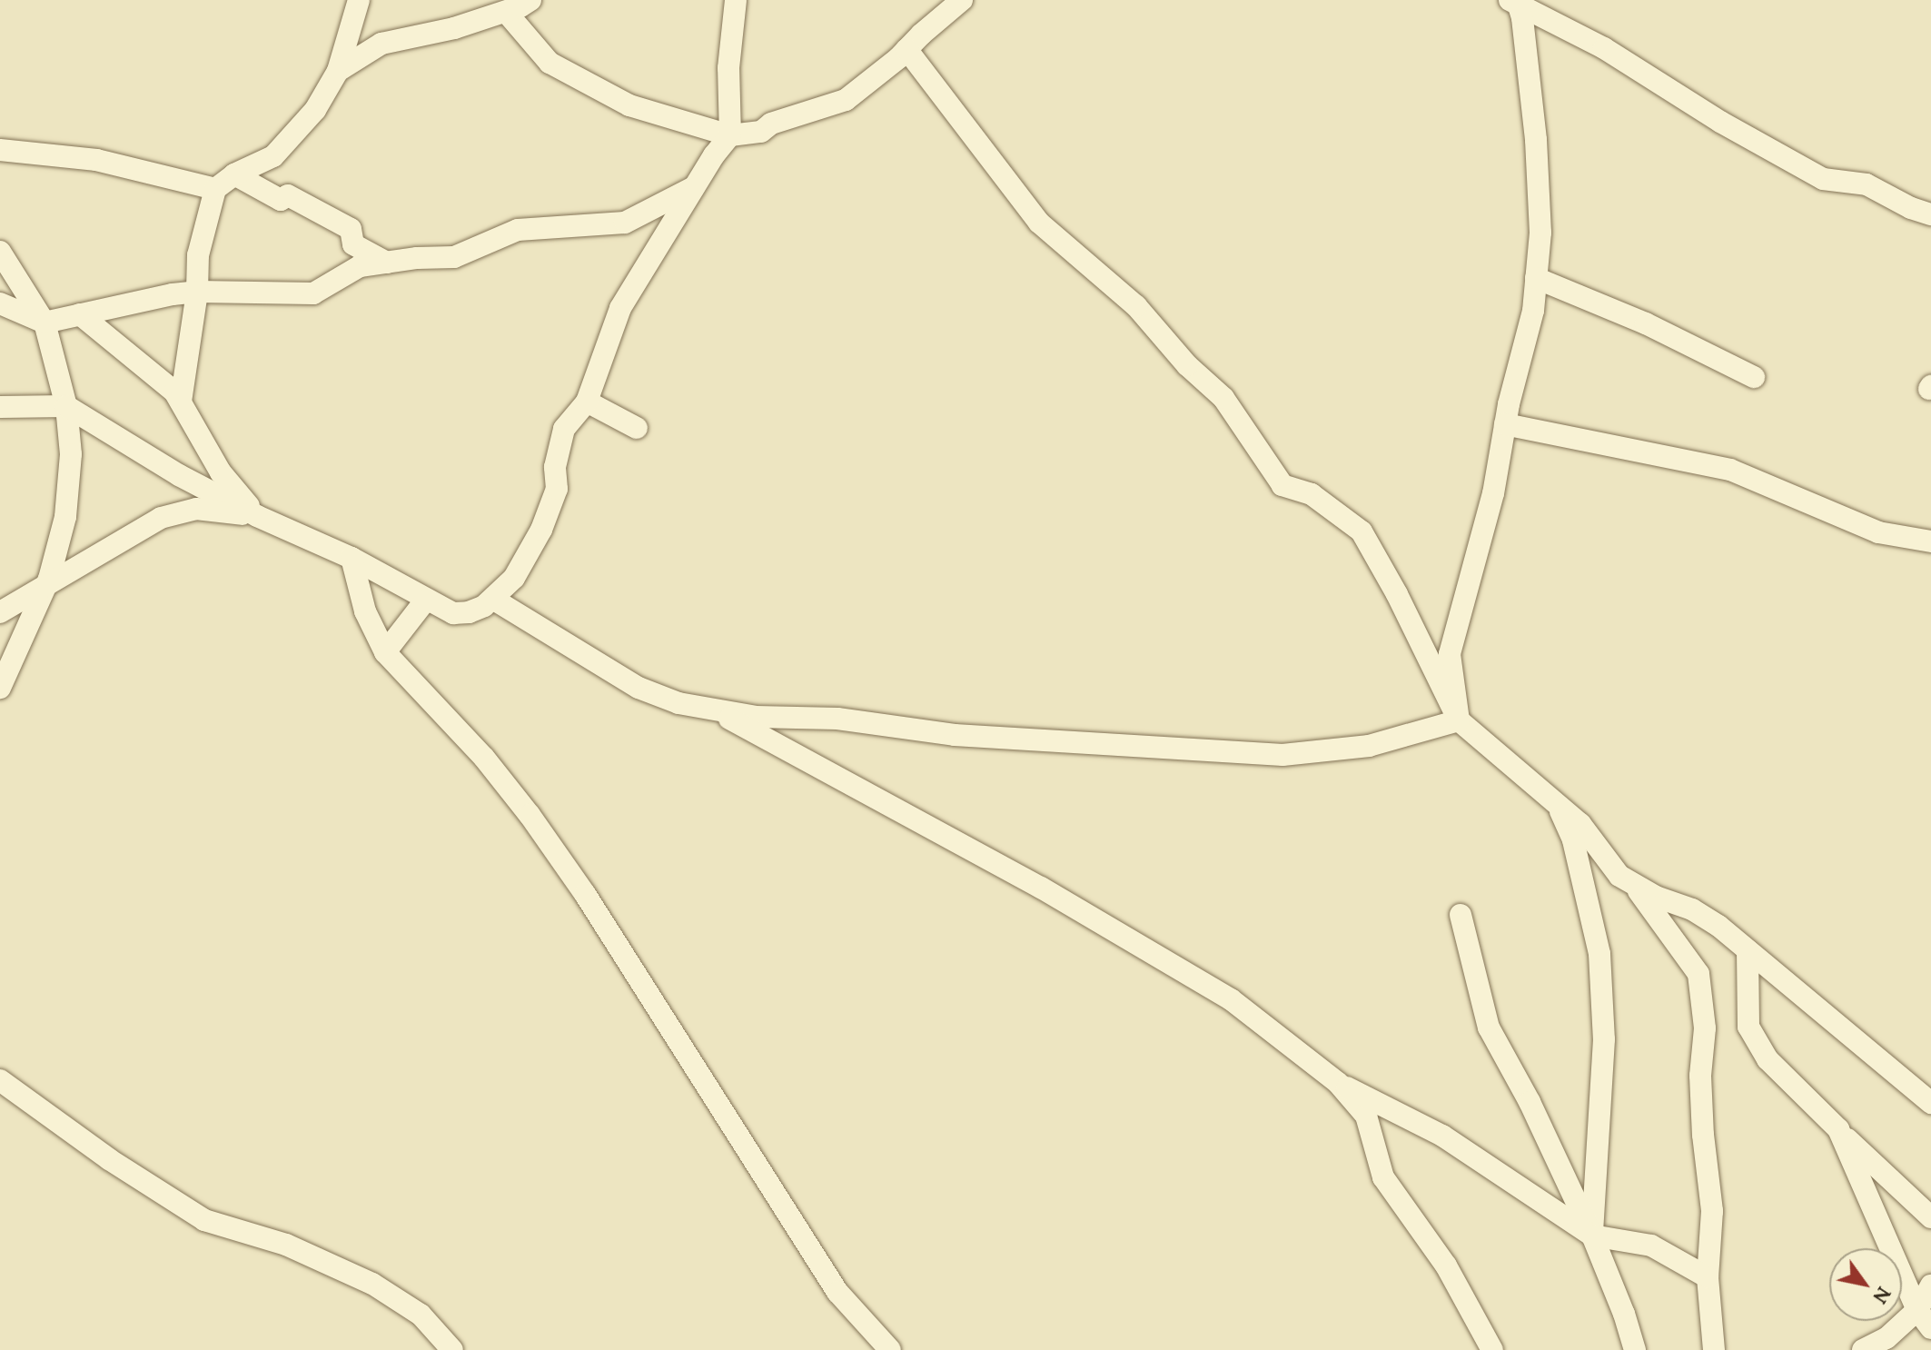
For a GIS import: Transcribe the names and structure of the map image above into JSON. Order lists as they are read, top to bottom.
{
  "north": "bottom right"
}
